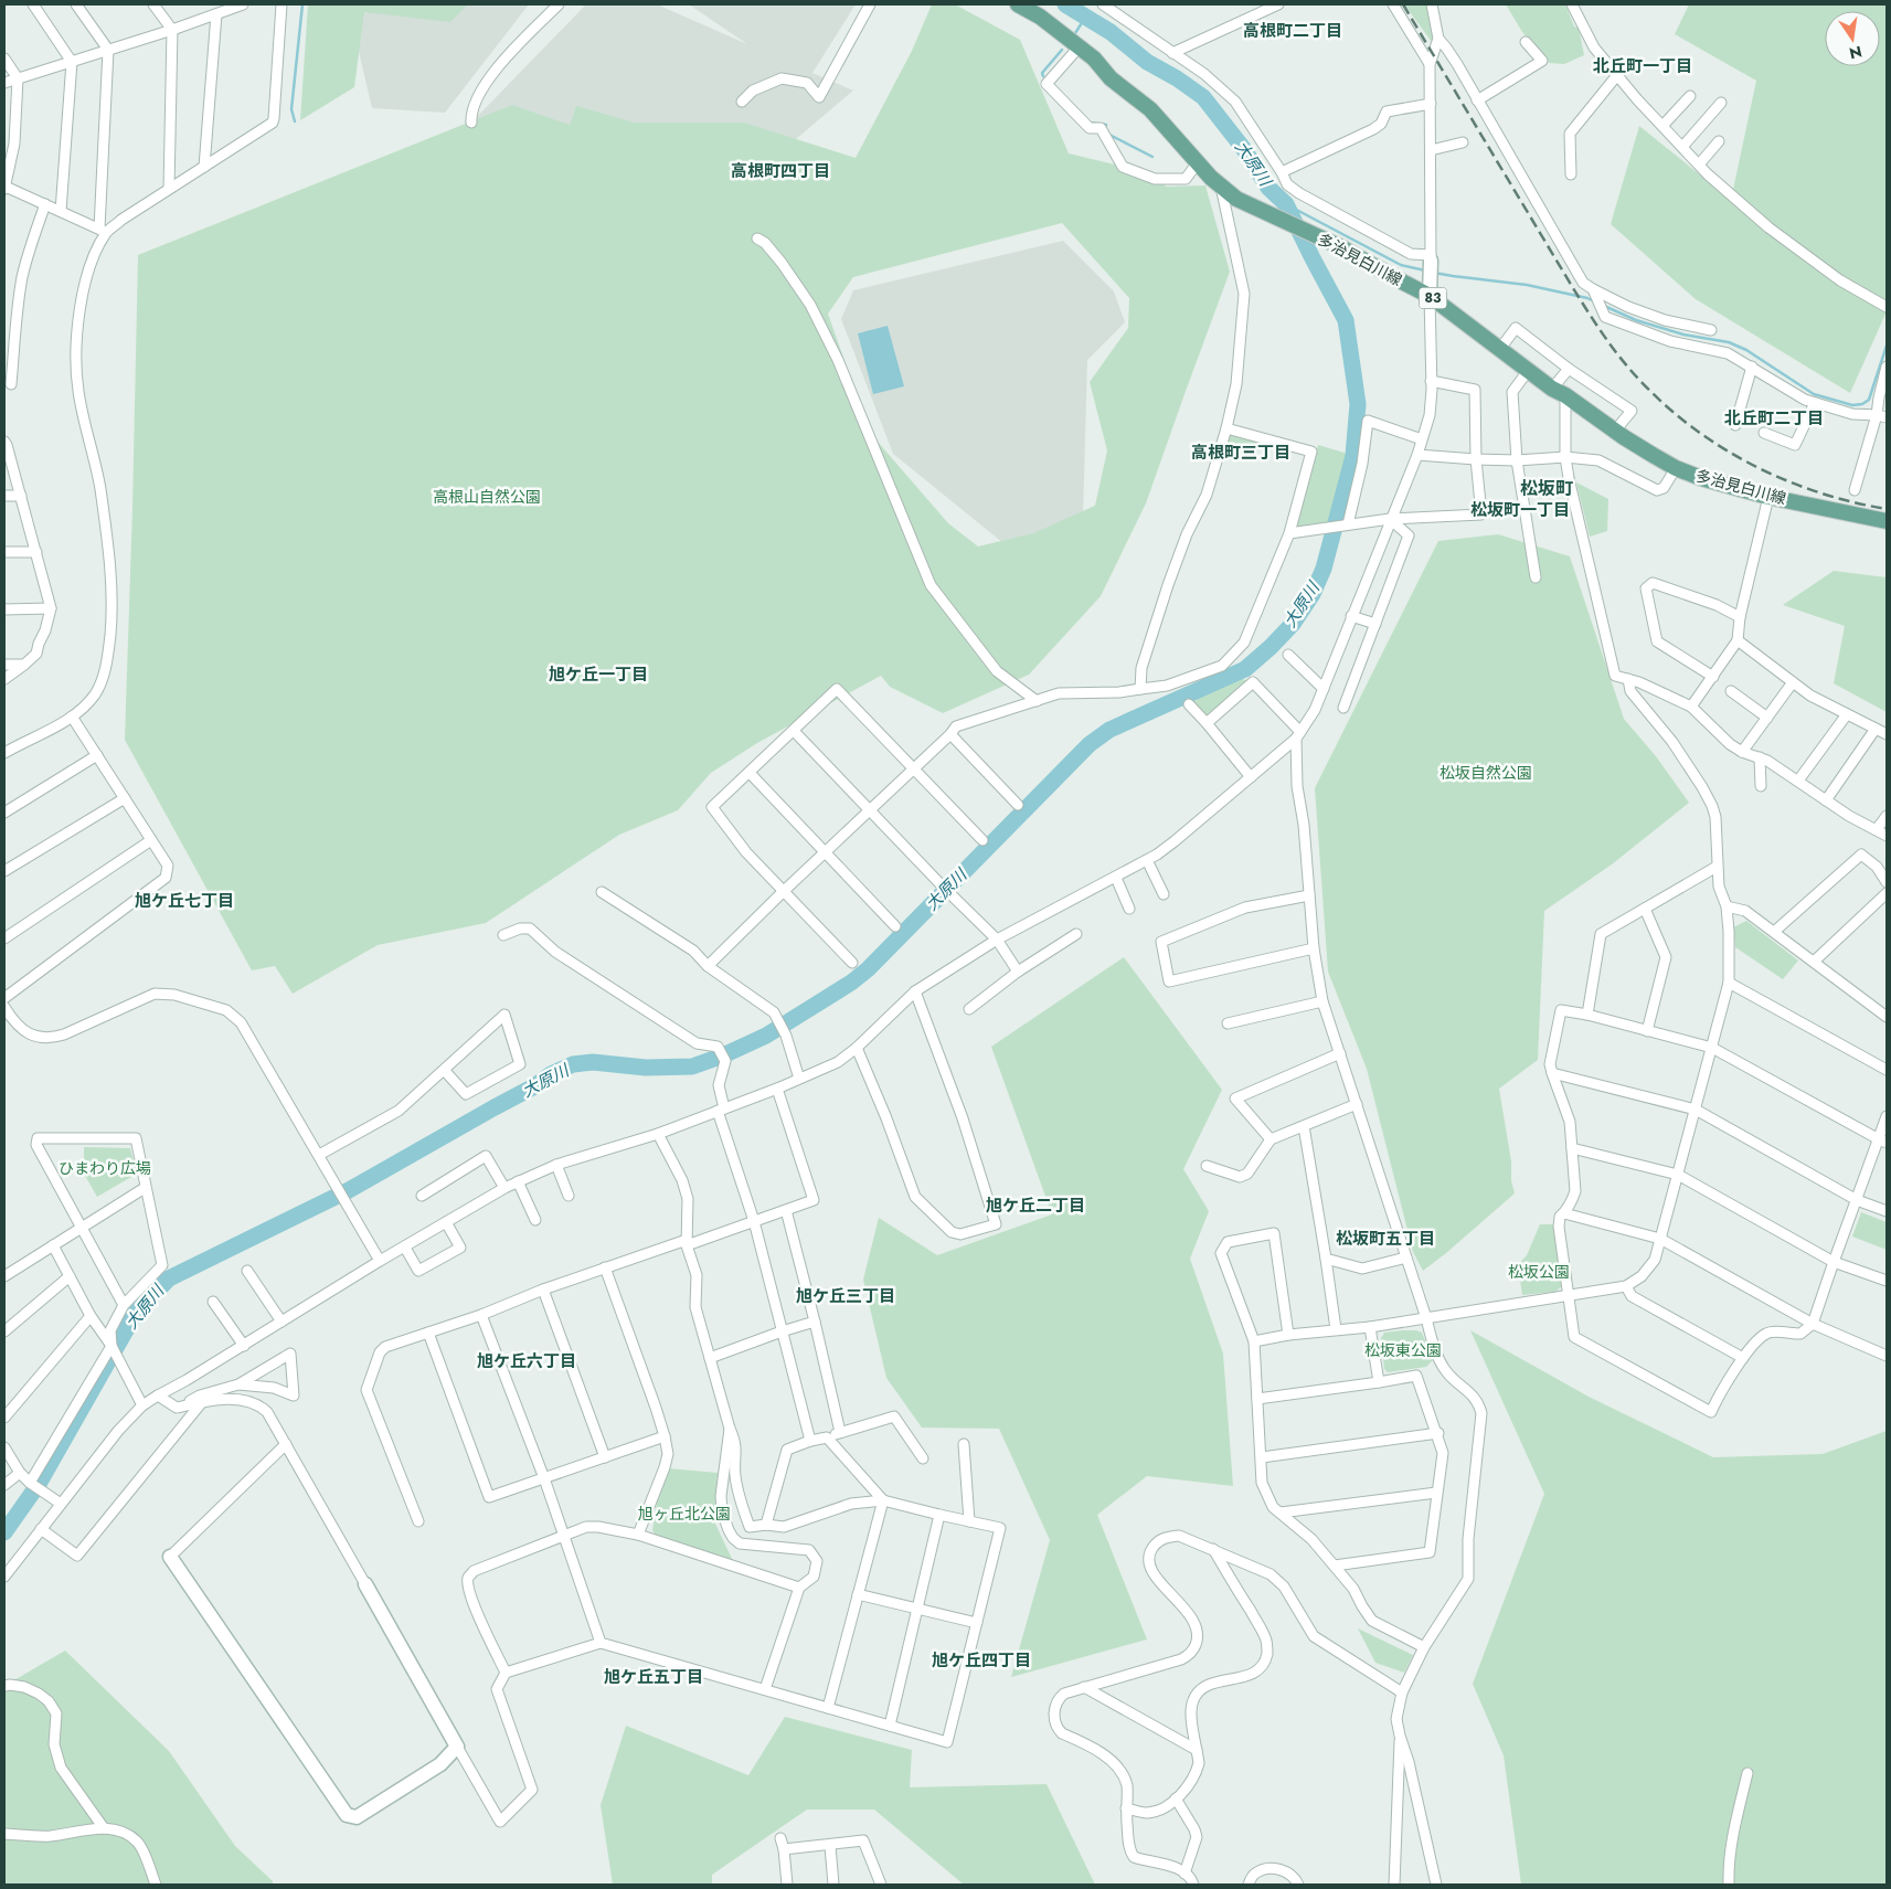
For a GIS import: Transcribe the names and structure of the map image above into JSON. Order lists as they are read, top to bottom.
{
  "streets": {
    "main road": ["多治見白川線", "83"]
  },
  "districts": [
    "高根町二丁目",
    "北丘町一丁目",
    "高根町四丁目",
    "北丘町二丁目",
    "高根町三丁目",
    "松坂町",
    "松坂町一丁目",
    "旭ケ丘一丁目",
    "旭ケ丘七丁目",
    "旭ケ丘二丁目",
    "松坂町五丁目",
    "旭ケ丘三丁目",
    "旭ケ丘六丁目",
    "旭ケ丘四丁目",
    "旭ケ丘五丁目"
  ],
  "water": ["大原川"],
  "parks": [
    "高根山自然公園",
    "松坂自然公園",
    "ひまわり広場",
    "松坂公園",
    "松坂東公園",
    "旭ヶ丘北公園"
  ],
  "north": "bottom"
}
